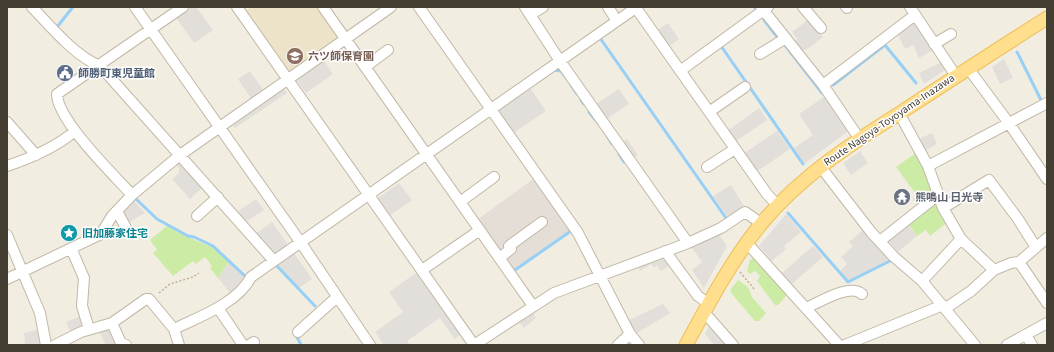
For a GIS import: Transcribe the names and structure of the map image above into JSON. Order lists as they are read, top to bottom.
{
  "streets": {
    "main road": ["Route Nagoya-Toyoyama-Inazawa"]
  },
  "places": {
    "school or university": ["六ツ師保育園"],
    "public building": ["師勝町東児童館"],
    "temple": ["熊鳴山 日光寺"],
    "place": ["旧加藤家住宅"]
  }
}
